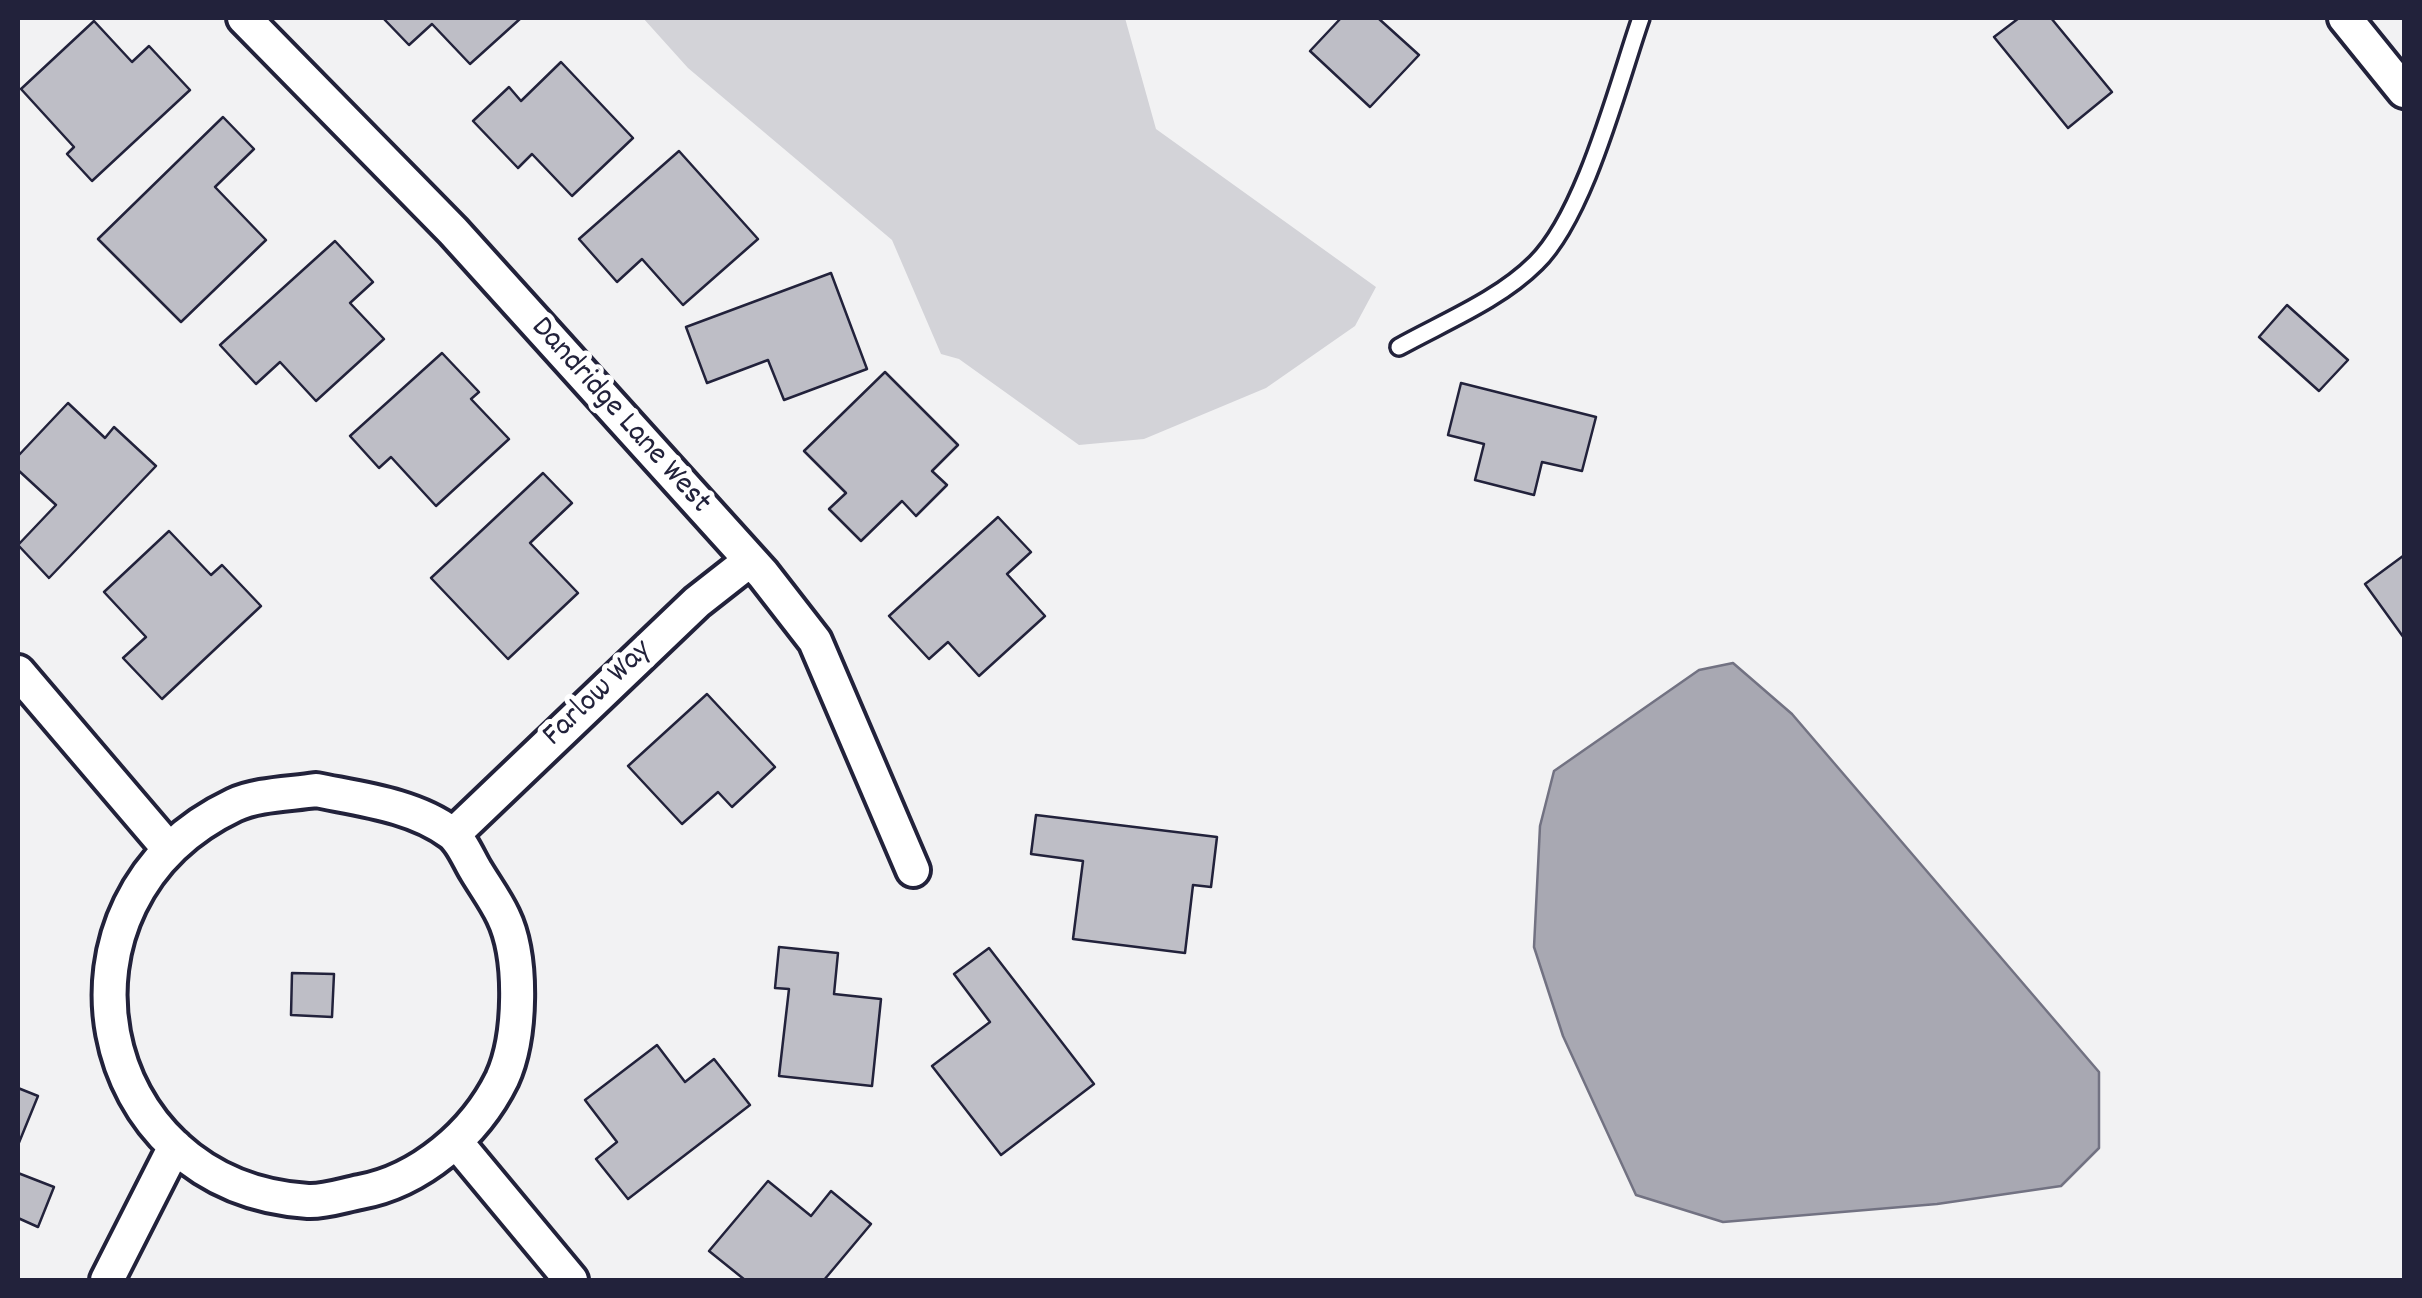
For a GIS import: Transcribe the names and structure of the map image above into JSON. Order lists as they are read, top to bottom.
{
  "streets": {
    "street": ["Dandridge Lane West", "Farlow Way"]
  },
  "crossings": [
    ["Dandridge Lane West", "Farlow Way"]
  ]
}
